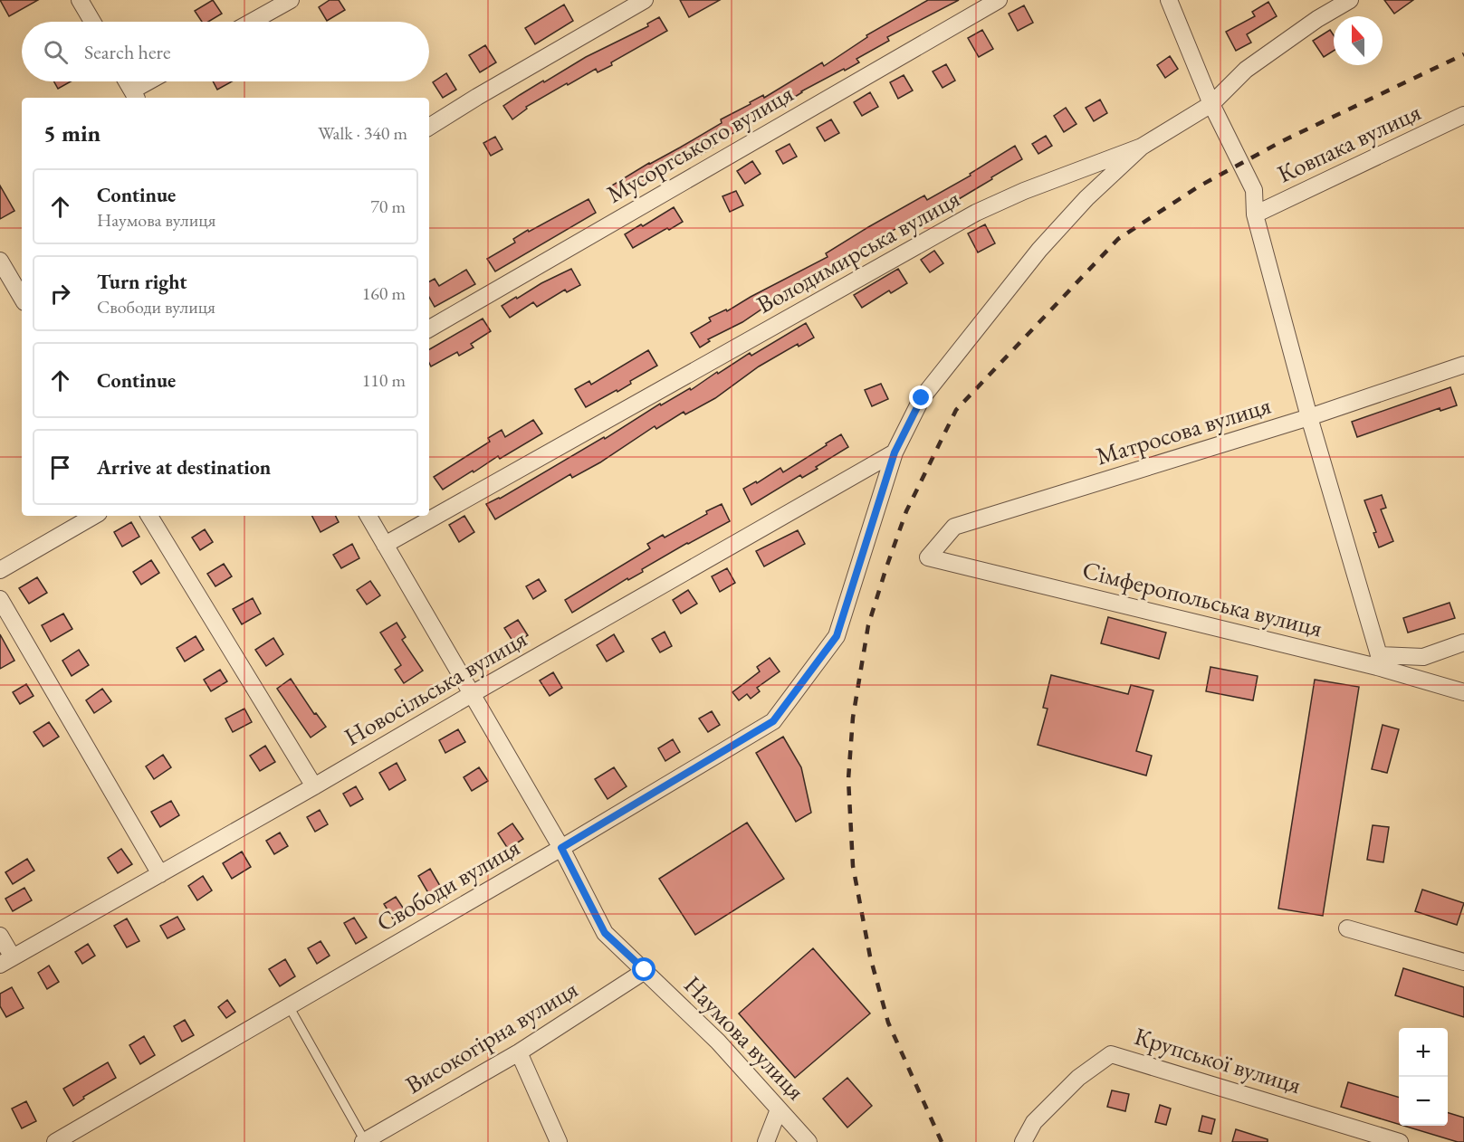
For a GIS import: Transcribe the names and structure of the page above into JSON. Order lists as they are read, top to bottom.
{
  "streets": {
    "street": [
      "Ковпака вулиця",
      "Мусоргського вулиця",
      "Володимирська вулиця",
      "Матросова вулиця",
      "Сімферопольська вулиця",
      "Новосільська вулиця",
      "Свободи вулиця",
      "Високогірна вулиця",
      "Наумова вулиця",
      "Крупської вулиця"
    ]
  },
  "crossings": [
    ["Володимирська вулиця", "Свободи вулиця"],
    ["Володимирська вулиця", "Наумова вулиця"],
    ["Матросова вулиця", "Сімферопольська вулиця"],
    ["Новосільська вулиця", "Свободи вулиця"],
    ["Новосільська вулиця", "Наумова вулиця"],
    ["Свободи вулиця", "Наумова вулиця"],
    ["Високогірна вулиця", "Наумова вулиця"]
  ],
  "north": "top",
  "page": {
    "search": "Search here",
    "heading": ["5 min", "Walk · 340 m"],
    "list": [
      ["Continue", "Наумова вулиця", "70 m"],
      ["Turn right", "Свободи вулиця", "160 m"],
      ["Continue", "110 m"],
      "Arrive at destination"
    ],
    "map_buttons": ["+", "−"]
  }
}
